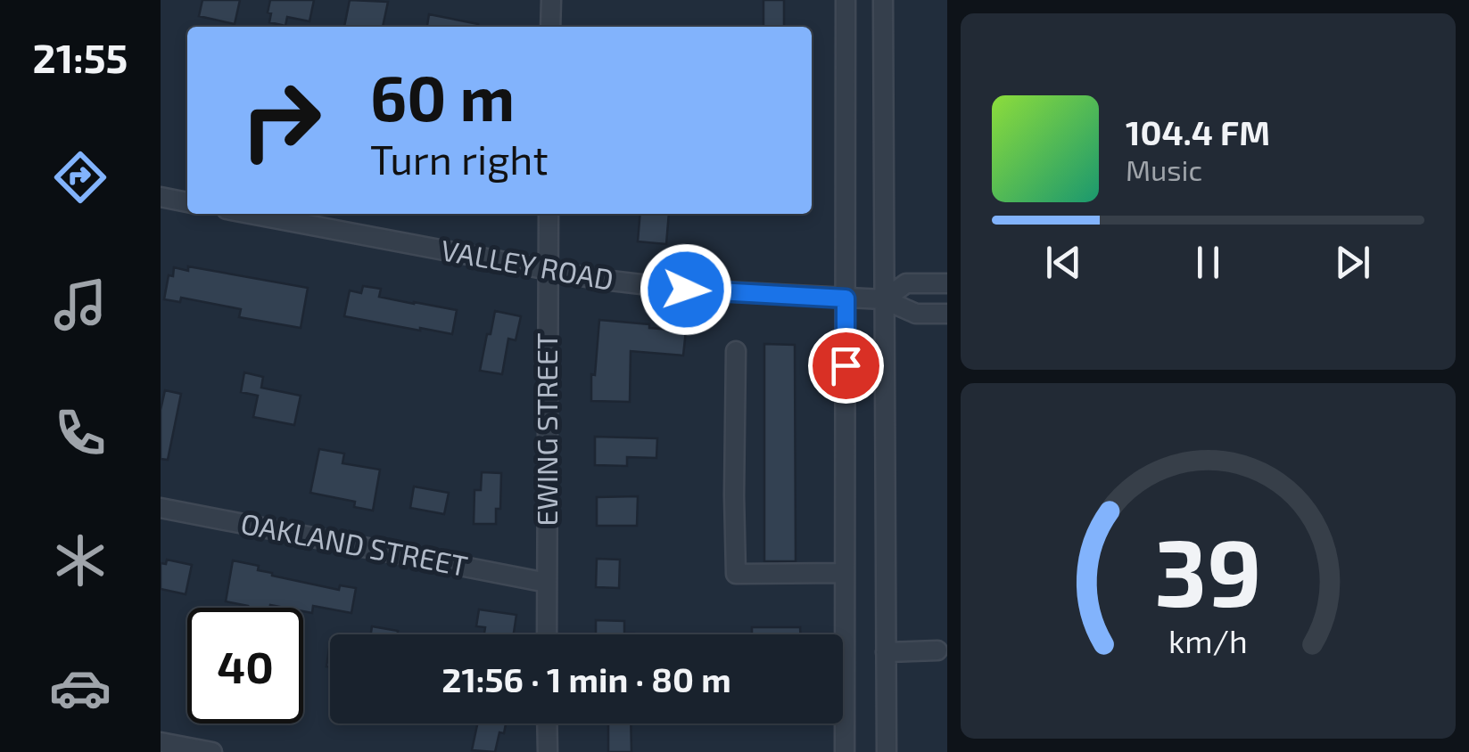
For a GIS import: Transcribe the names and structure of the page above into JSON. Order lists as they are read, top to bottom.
{
  "streets": {
    "street": ["VALLEY ROAD", "EWING STREET", "OAKLAND STREET"]
  },
  "crossings": [
    ["VALLEY ROAD", "EWING STREET"],
    ["EWING STREET", "OAKLAND STREET"]
  ],
  "page": {
    "tabs": "21:55",
    "turn": ["60 m", "Turn right"],
    "song": ["104.4 FM", "Music"],
    "limit": "40",
    "trip": "21:56 · 1 min · 80 m",
    "gauge": ["39", "km/h"]
  }
}
